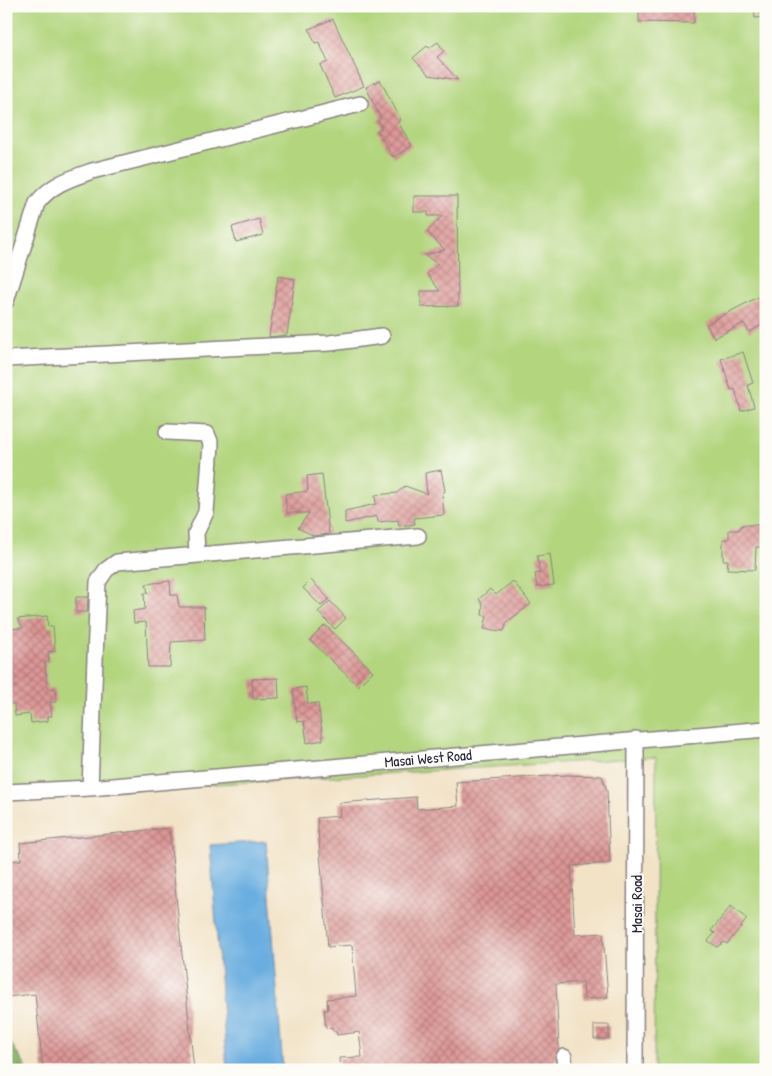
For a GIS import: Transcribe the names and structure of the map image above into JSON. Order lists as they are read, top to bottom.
{
  "streets": {
    "street": ["Masai West Road", "Masai Road"]
  },
  "crossings": [
    ["Masai West Road", "Masai Road"]
  ]
}
